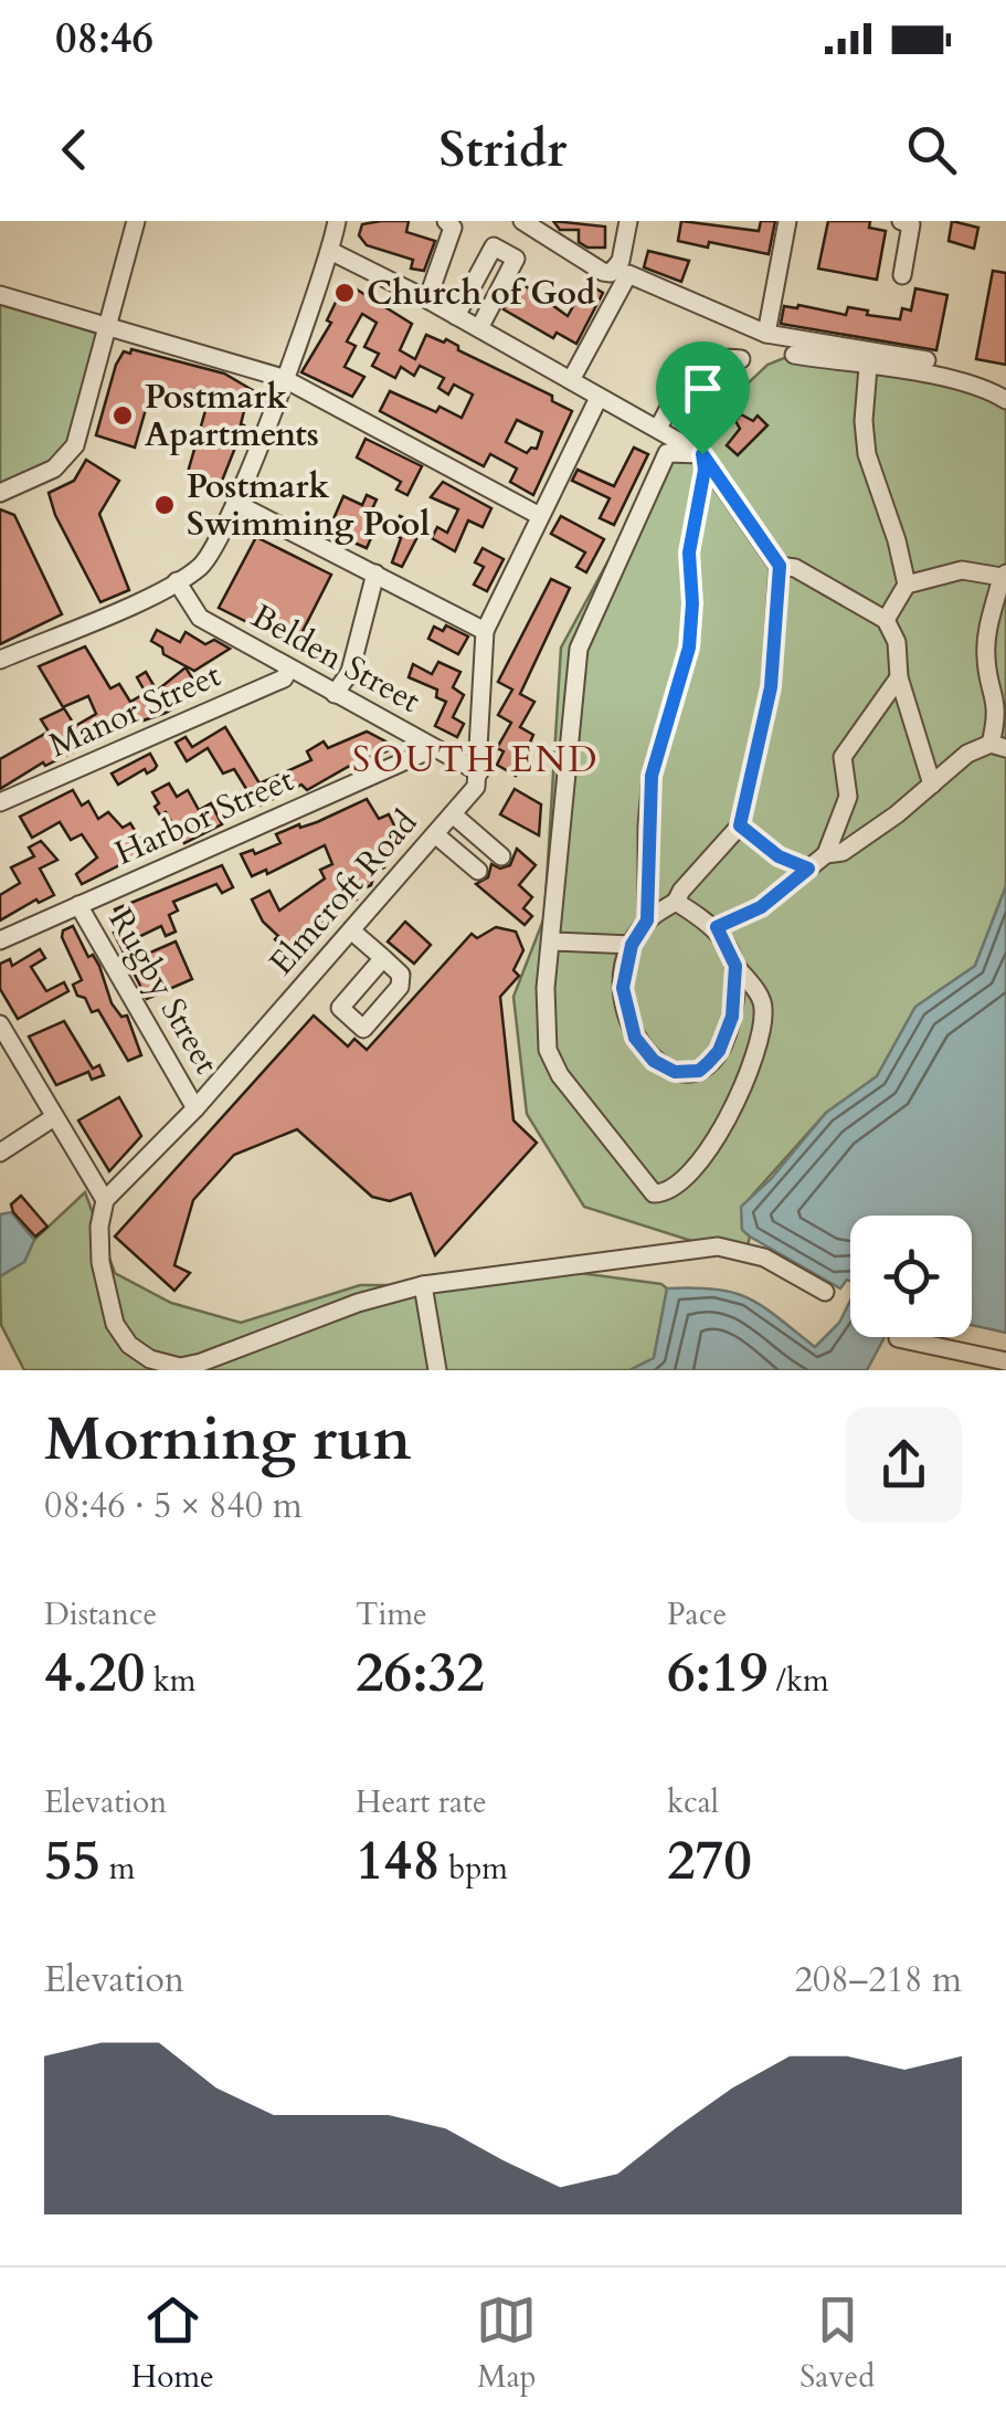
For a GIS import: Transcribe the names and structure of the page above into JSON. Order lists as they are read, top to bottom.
{
  "streets": {
    "street": [
      "Belden Street",
      "Manor Street",
      "Harbor Street",
      "Elmcroft Road",
      "Rugby Street"
    ]
  },
  "crossings": [
    ["Belden Street", "Manor Street"],
    ["Belden Street", "Harbor Street"],
    ["Belden Street", "Elmcroft Road"],
    ["Harbor Street", "Rugby Street"],
    ["Elmcroft Road", "Rugby Street"]
  ],
  "districts": ["SOUTH END"],
  "places": ["Church of God", "Postmark Apartments", "Postmark Swimming Pool"],
  "page": {
    "status": "08:46",
    "header": "Stridr",
    "heading": ["Morning run", "08:46 · 5 × 840 m"],
    "stats": [
      ["Distance", "4.20 km"],
      ["Time", "26:32"],
      ["Pace", "6:19 /km"],
      ["Elevation", "55 m"],
      ["Heart rate", "148 bpm"],
      ["kcal", "270"]
    ],
    "chart": ["Elevation", "208–218 m"],
    "tabs": ["Home", "Map", "Saved"]
  }
}
